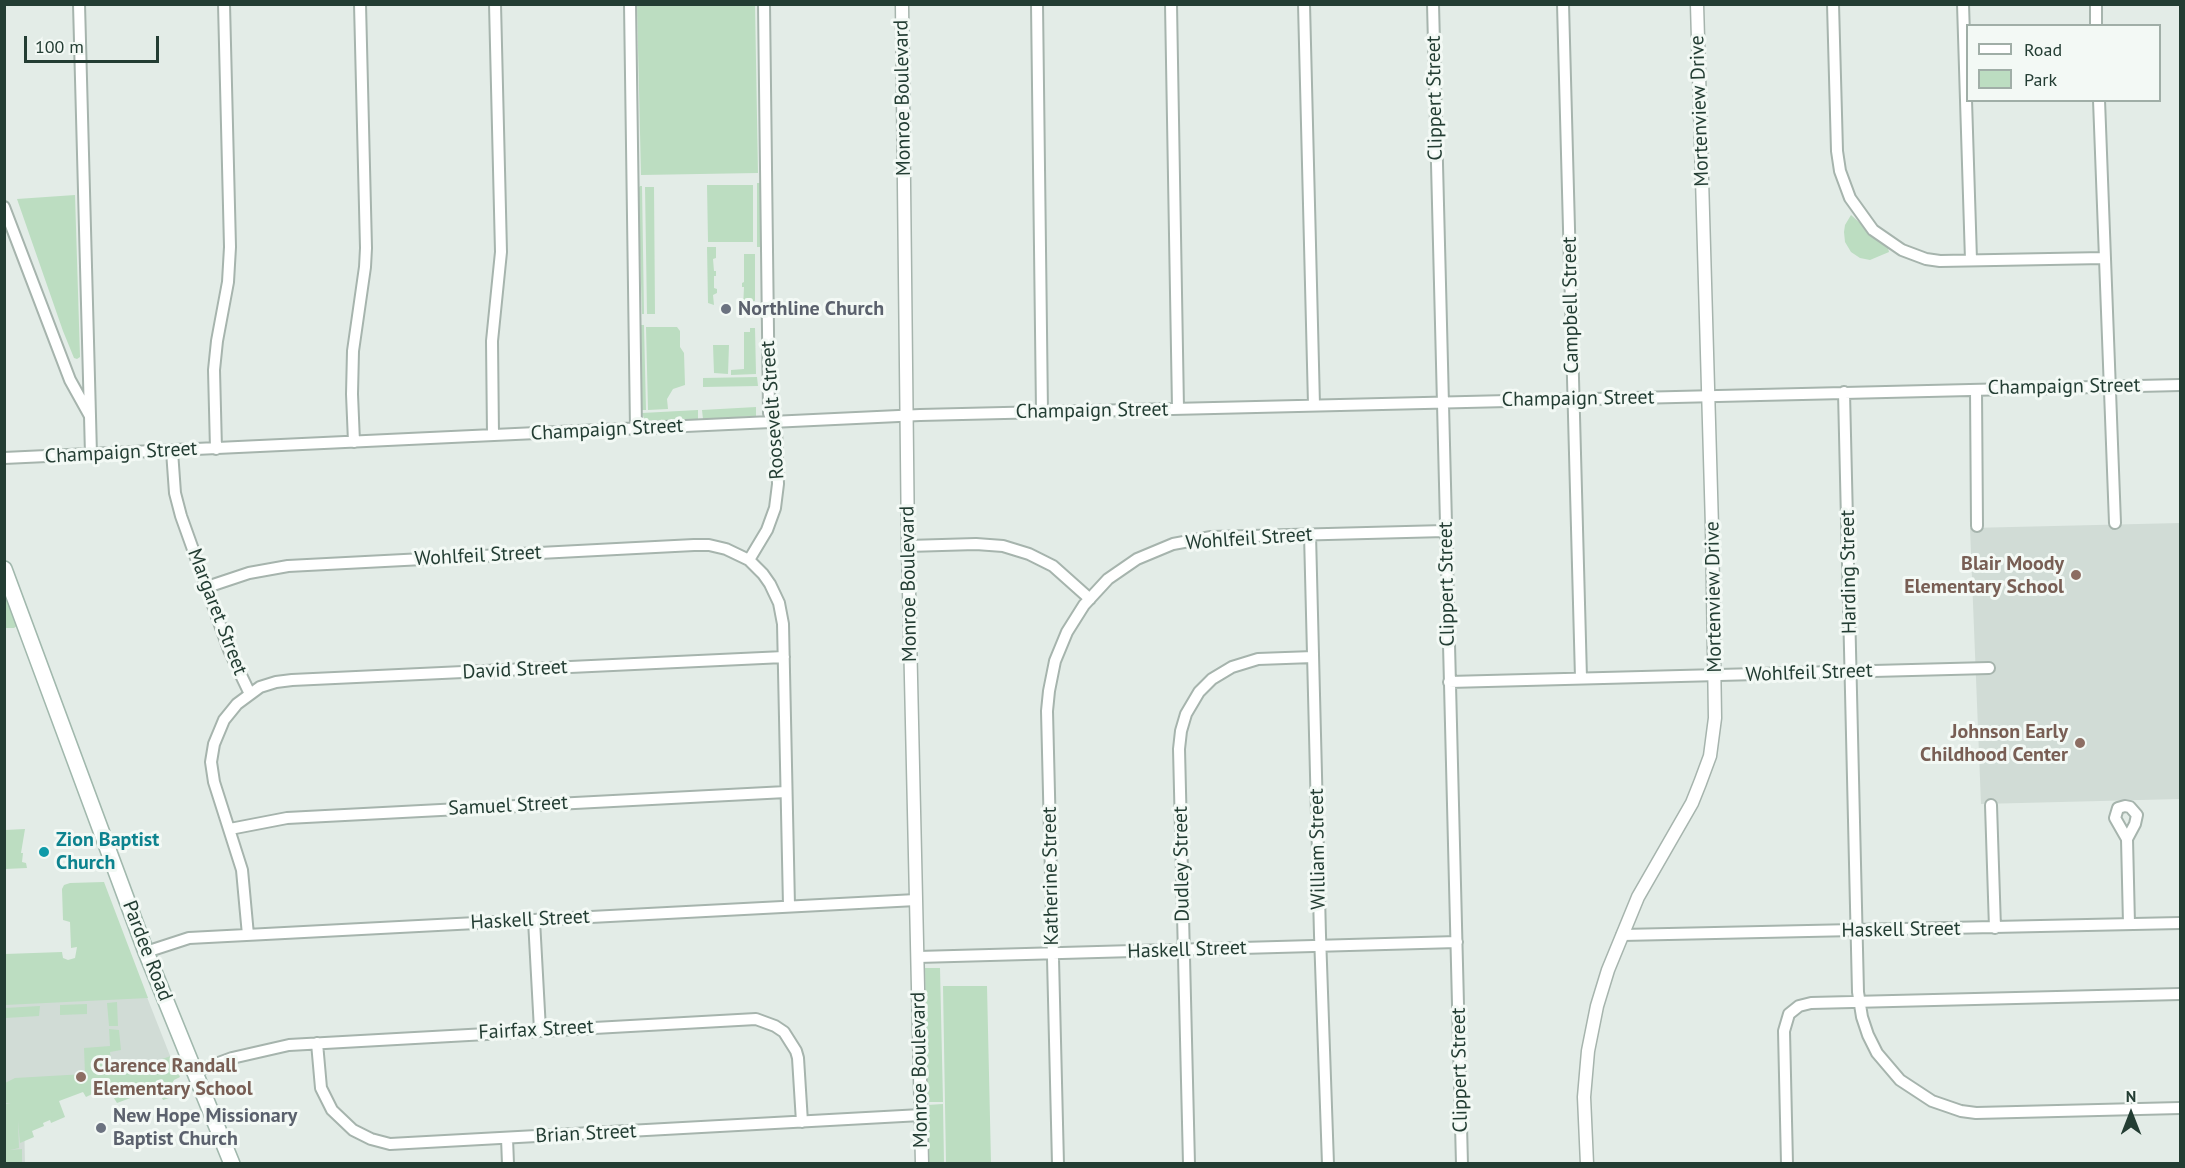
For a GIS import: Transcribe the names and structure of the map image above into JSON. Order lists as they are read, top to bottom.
{
  "streets": {
    "main road": ["Pardee Road"],
    "street": [
      "Monroe Boulevard",
      "Clippert Street",
      "Mortenview Drive",
      "Campbell Street",
      "Champaign Street",
      "Roosevelt Street",
      "Wohlfeil Street",
      "Harding Street",
      "Margaret Street",
      "David Street",
      "Samuel Street",
      "William Street",
      "Dudley Street",
      "Katherine Street",
      "Haskell Street",
      "Fairfax Street",
      "Brian Street"
    ]
  },
  "crossings": [
    ["Monroe Boulevard", "Champaign Street"],
    ["Monroe Boulevard", "Haskell Street"],
    ["Monroe Boulevard", "Brian Street"],
    ["Clippert Street", "Champaign Street"],
    ["Clippert Street", "Wohlfeil Street"],
    ["Clippert Street", "Haskell Street"],
    ["Mortenview Drive", "Champaign Street"],
    ["Mortenview Drive", "Wohlfeil Street"],
    ["Mortenview Drive", "Haskell Street"],
    ["Campbell Street", "Champaign Street"],
    ["Campbell Street", "Wohlfeil Street"],
    ["Champaign Street", "Roosevelt Street"],
    ["Champaign Street", "Harding Street"],
    ["Champaign Street", "Margaret Street"],
    ["Roosevelt Street", "Wohlfeil Street"],
    ["Wohlfeil Street", "Harding Street"],
    ["Wohlfeil Street", "Margaret Street"],
    ["Wohlfeil Street", "William Street"],
    ["Wohlfeil Street", "Katherine Street"],
    ["Harding Street", "Haskell Street"],
    ["Margaret Street", "David Street"],
    ["Margaret Street", "Samuel Street"],
    ["Margaret Street", "Haskell Street"],
    ["William Street", "Dudley Street"],
    ["William Street", "Haskell Street"],
    ["Dudley Street", "Haskell Street"],
    ["Katherine Street", "Haskell Street"],
    ["Haskell Street", "Pardee Road"],
    ["Pardee Road", "Fairfax Street"],
    ["Fairfax Street", "Brian Street"]
  ],
  "places": [
    "Northline Church",
    "Blair Moody Elementary School",
    "Johnson Early Childhood Center",
    "Zion Baptist Church",
    "Clarence Randall Elementary School",
    "New Hope Missionary Baptist Church"
  ],
  "legend": ["Road", "Park"],
  "scale_bar": "100 m",
  "north": "top"
}
